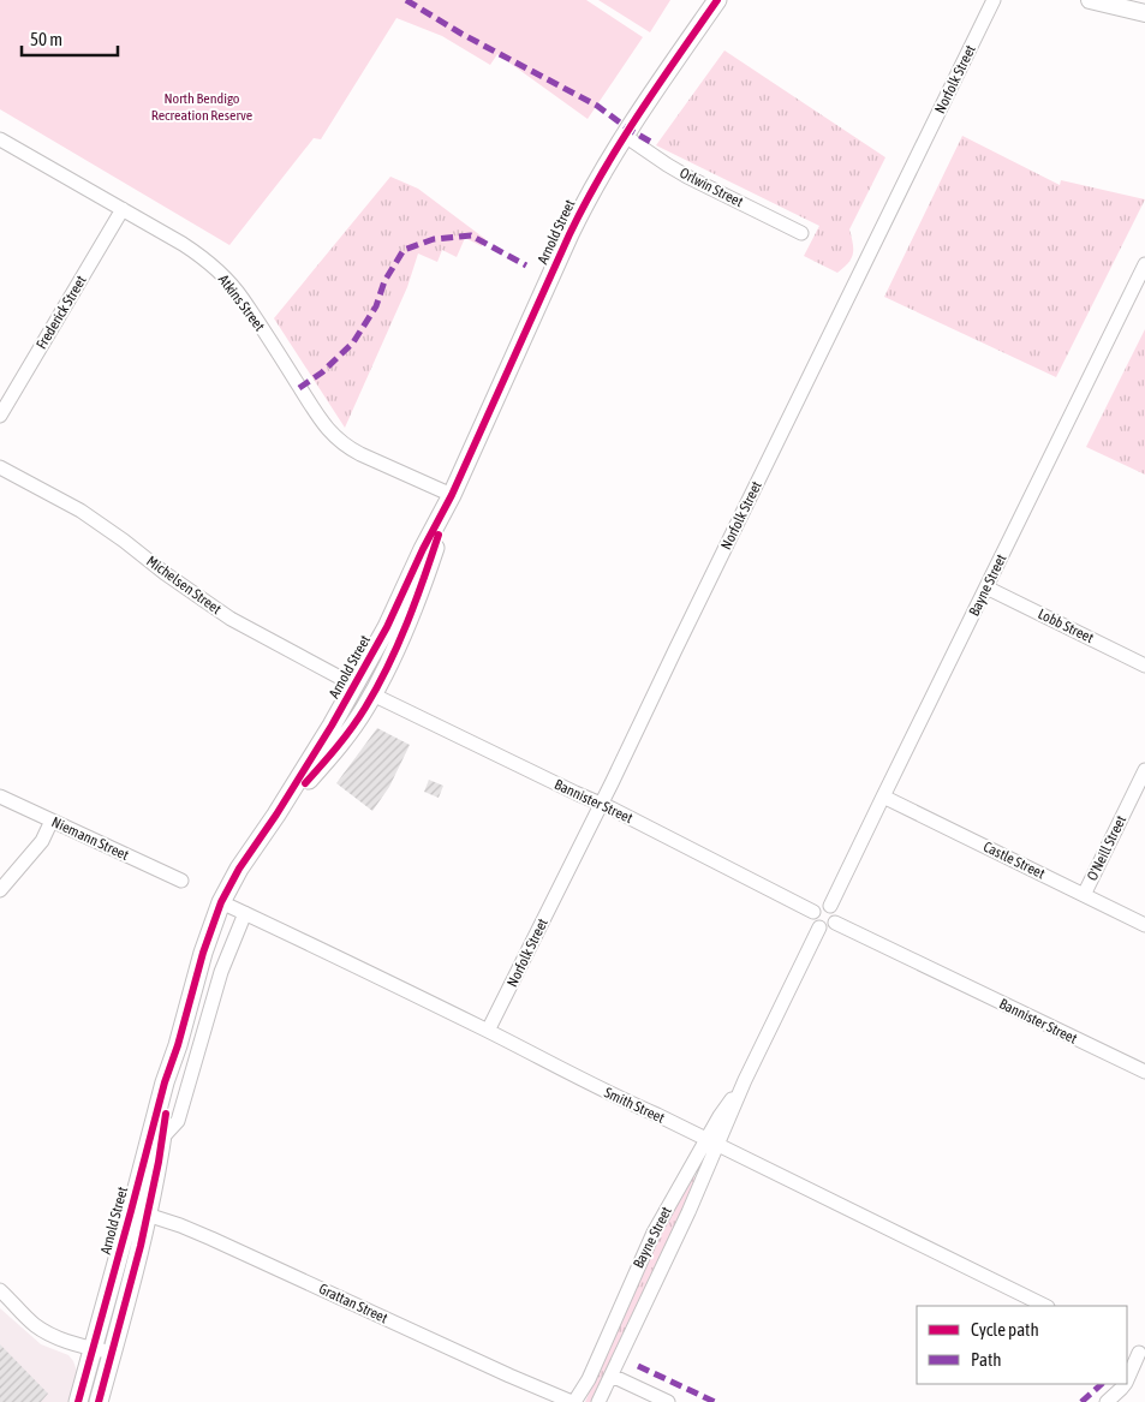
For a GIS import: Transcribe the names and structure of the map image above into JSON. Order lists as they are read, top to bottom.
{
  "streets": {
    "main road": ["Arnold Street", "Michelsen Street"],
    "street": [
      "Norfolk Street",
      "Orlwin Street",
      "Atkins Street",
      "Frederick Street",
      "Bayne Street",
      "Lobb Street",
      "Bannister Street",
      "Niemann Street",
      "O'Neill Street",
      "Castle Street",
      "Smith Street",
      "Grattan Street"
    ]
  },
  "crossings": [
    ["Norfolk Street", "Bannister Street"],
    ["Norfolk Street", "Smith Street"],
    ["Orlwin Street", "Arnold Street"],
    ["Arnold Street", "Atkins Street"],
    ["Arnold Street", "Michelsen Street"],
    ["Arnold Street", "Bannister Street"],
    ["Arnold Street", "Smith Street"],
    ["Arnold Street", "Grattan Street"],
    ["Atkins Street", "Frederick Street"],
    ["Michelsen Street", "Bannister Street"],
    ["Bayne Street", "Lobb Street"],
    ["Bayne Street", "Bannister Street"],
    ["Bayne Street", "Castle Street"],
    ["Bayne Street", "Smith Street"],
    ["Bayne Street", "Grattan Street"],
    ["O'Neill Street", "Castle Street"]
  ],
  "parks": ["North Bendigo Recreation Reserve"],
  "legend": ["Cycle path", "Path"],
  "scale_bar": "50 m"
}
